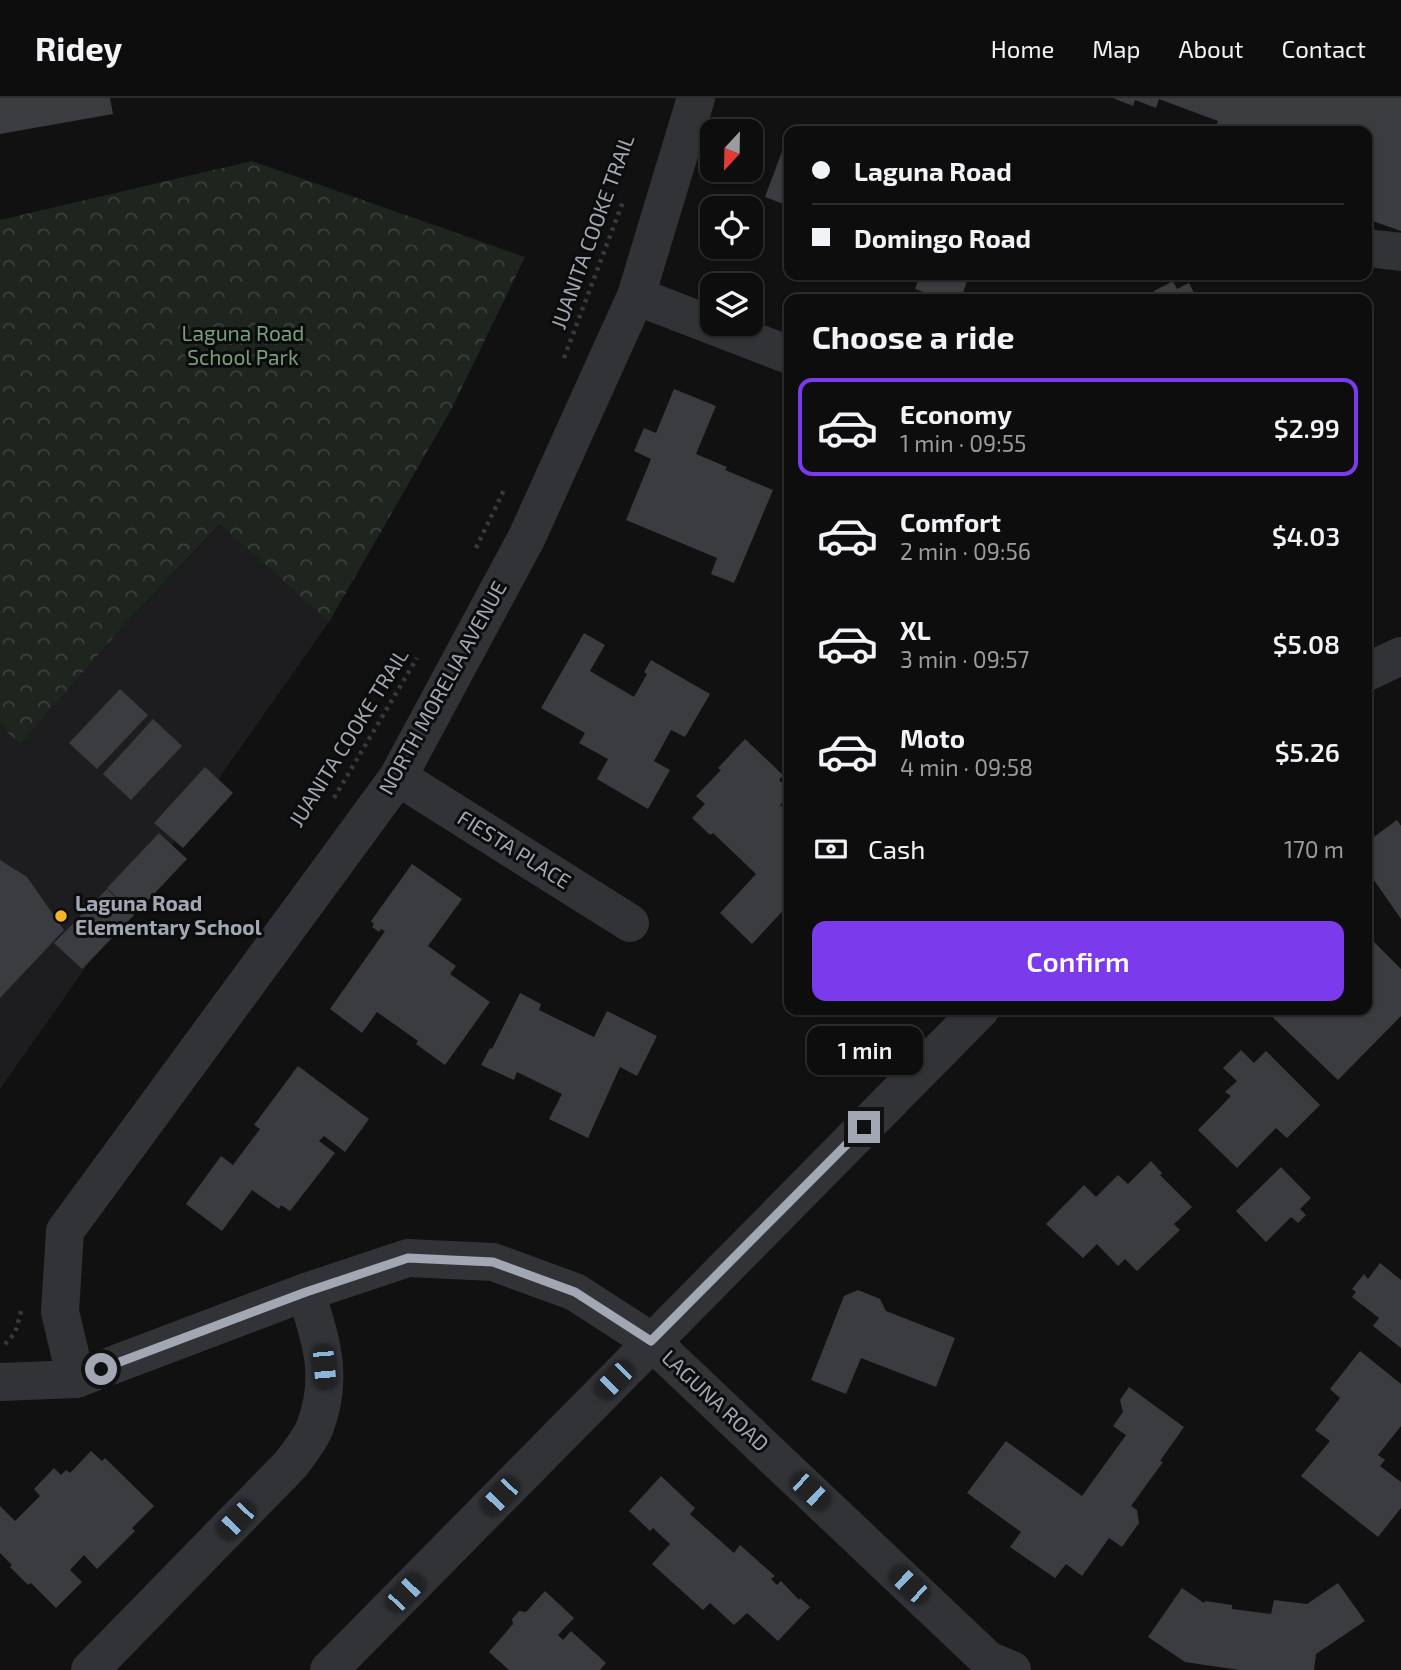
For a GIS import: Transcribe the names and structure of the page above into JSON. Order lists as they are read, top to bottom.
{
  "streets": {
    "street": ["NORTH MORELIA AVENUE", "FIESTA PLACE", "LAGUNA ROAD"],
    "path": ["JUANITA COOKE TRAIL"]
  },
  "crossings": [
    ["NORTH MORELIA AVENUE", "FIESTA PLACE"],
    ["NORTH MORELIA AVENUE", "LAGUNA ROAD"]
  ],
  "parks": ["Laguna Road School Park"],
  "places": ["Laguna Road Elementary School"],
  "north": "bottom",
  "page": {
    "header": "Ridey",
    "nav": [
      "Home",
      "Map",
      "About",
      "Contact"
    ],
    "banner": ["Laguna Road", "Domingo Road"],
    "heading": "Choose a ride",
    "list": [
      {
        "name": "Economy",
        "note": "1 min · 09:55",
        "value": "$2.99"
      },
      {
        "name": "Comfort",
        "note": "2 min · 09:56",
        "value": "$4.03"
      },
      {
        "name": "XL",
        "note": "3 min · 09:57",
        "value": "$5.08"
      },
      {
        "name": "Moto",
        "note": "4 min · 09:58",
        "value": "$5.26"
      }
    ],
    "pay": ["Cash", "170 m"],
    "buttons": "Confirm",
    "bubble": "1 min"
  }
}
